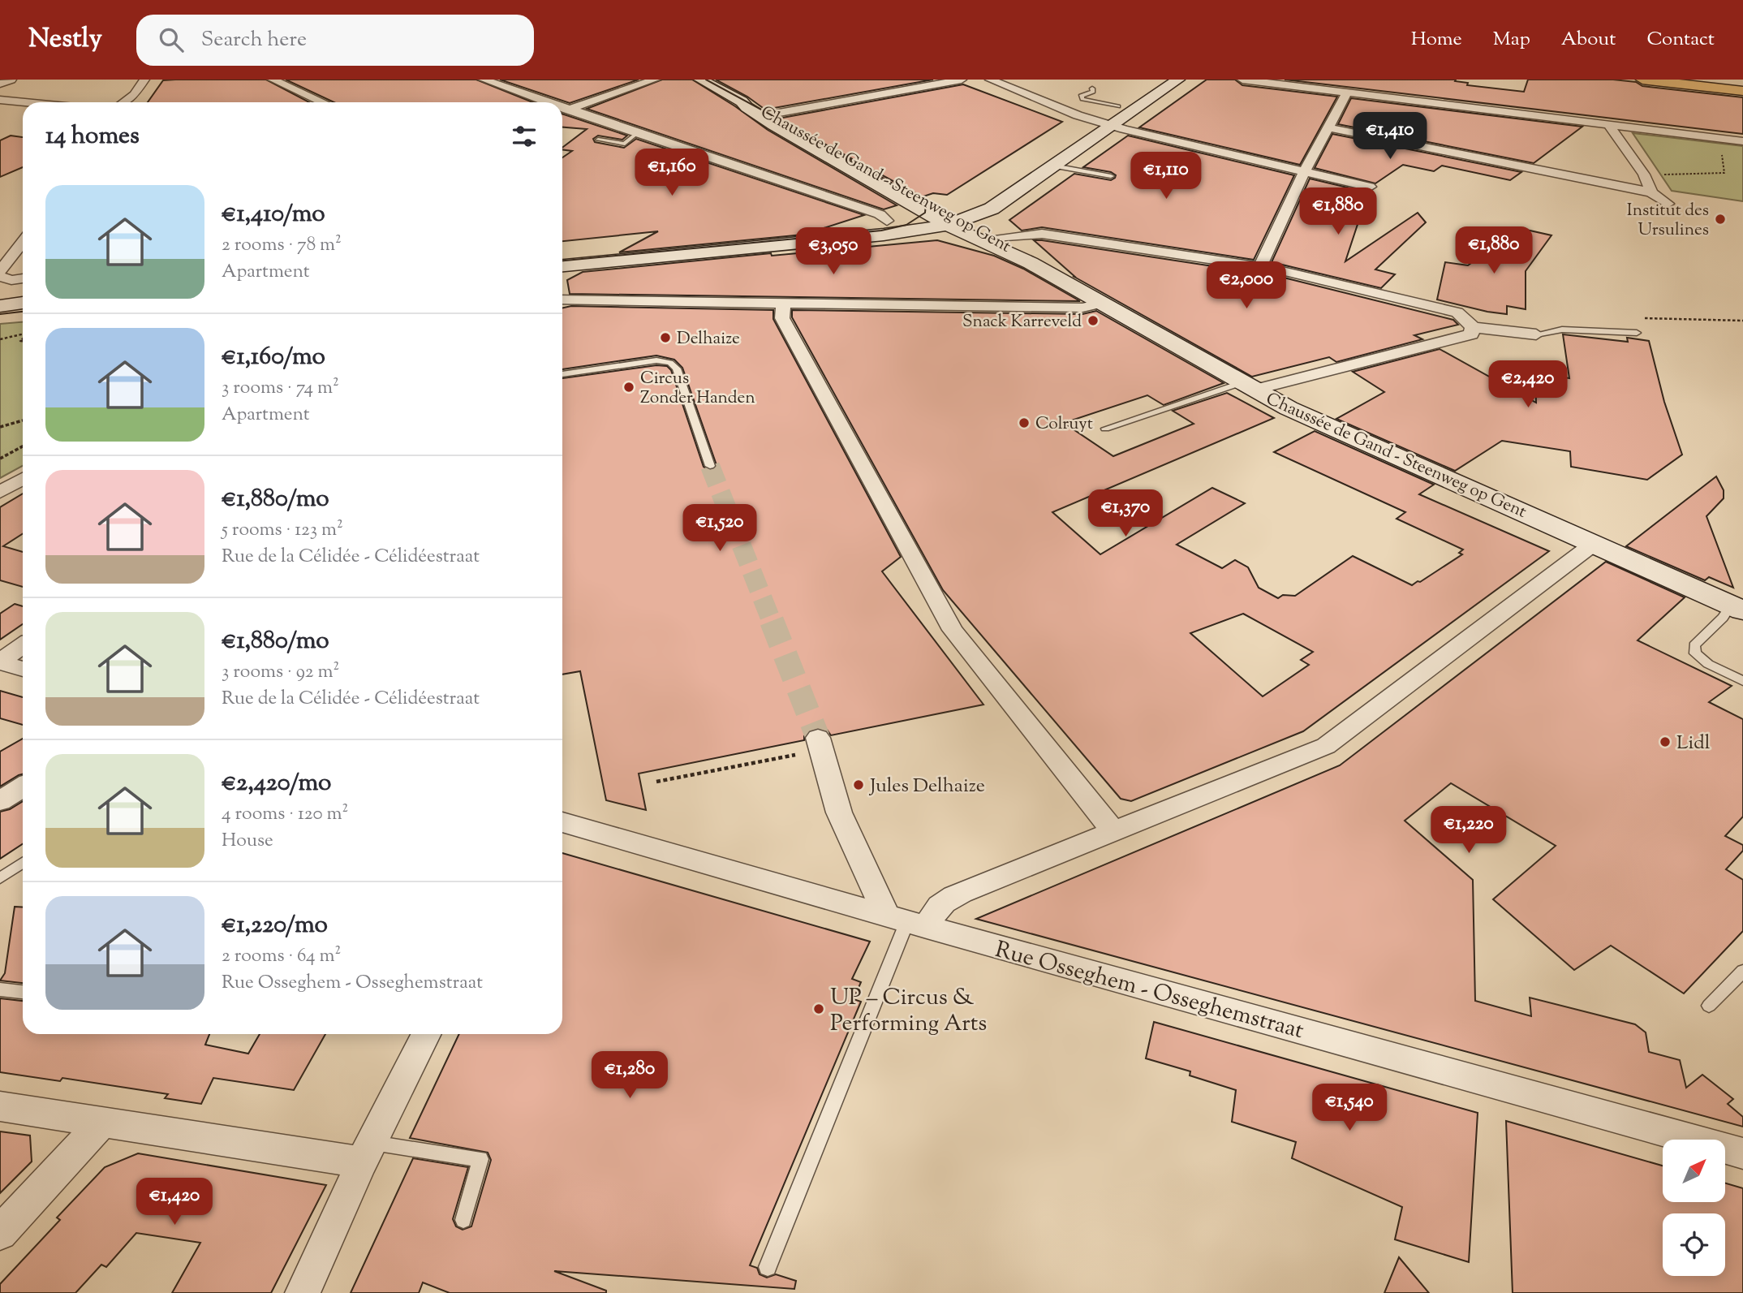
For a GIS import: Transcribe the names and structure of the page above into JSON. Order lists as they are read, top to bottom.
{
  "streets": {
    "street": ["Chaussée de Gand - Steenweg op Gent", "Rue Osseghem - Osseghemstraat"]
  },
  "places": [
    "Institut des Ursulines",
    "Snack Karreveld",
    "Delhaize",
    "Circus Zonder Handen",
    "Colruyt",
    "Lidl",
    "Jules Delhaize",
    "UP – Circus & Performing Arts"
  ],
  "north": "top right",
  "page": {
    "header": "Nestly",
    "search": "Search here",
    "nav": [
      "Home",
      "Map",
      "About",
      "Contact"
    ],
    "heading": "14 homes",
    "price": [
      "€1,410",
      "€1,160",
      "€1,110",
      "€1,880",
      "€1,880",
      "€3,050",
      "€2,000",
      "€2,420",
      "€1,370",
      "€1,520",
      "€1,220",
      "€1,280",
      "€1,540",
      "€1,420"
    ],
    "list": [
      {
        "name": "€1,410/mo",
        "note": "2 rooms · 78 m² · Apartment"
      },
      {
        "name": "€1,160/mo",
        "note": "3 rooms · 74 m² · Apartment"
      },
      {
        "name": "€1,880/mo",
        "note": "5 rooms · 123 m² · Rue de la Célidée - Célidéestraat"
      },
      {
        "name": "€1,880/mo",
        "note": "3 rooms · 92 m² · Rue de la Célidée - Célidéestraat"
      },
      {
        "name": "€2,420/mo",
        "note": "4 rooms · 120 m² · House"
      },
      {
        "name": "€1,220/mo",
        "note": "2 rooms · 64 m² · Rue Osseghem - Osseghemstraat"
      }
    ]
  }
}
